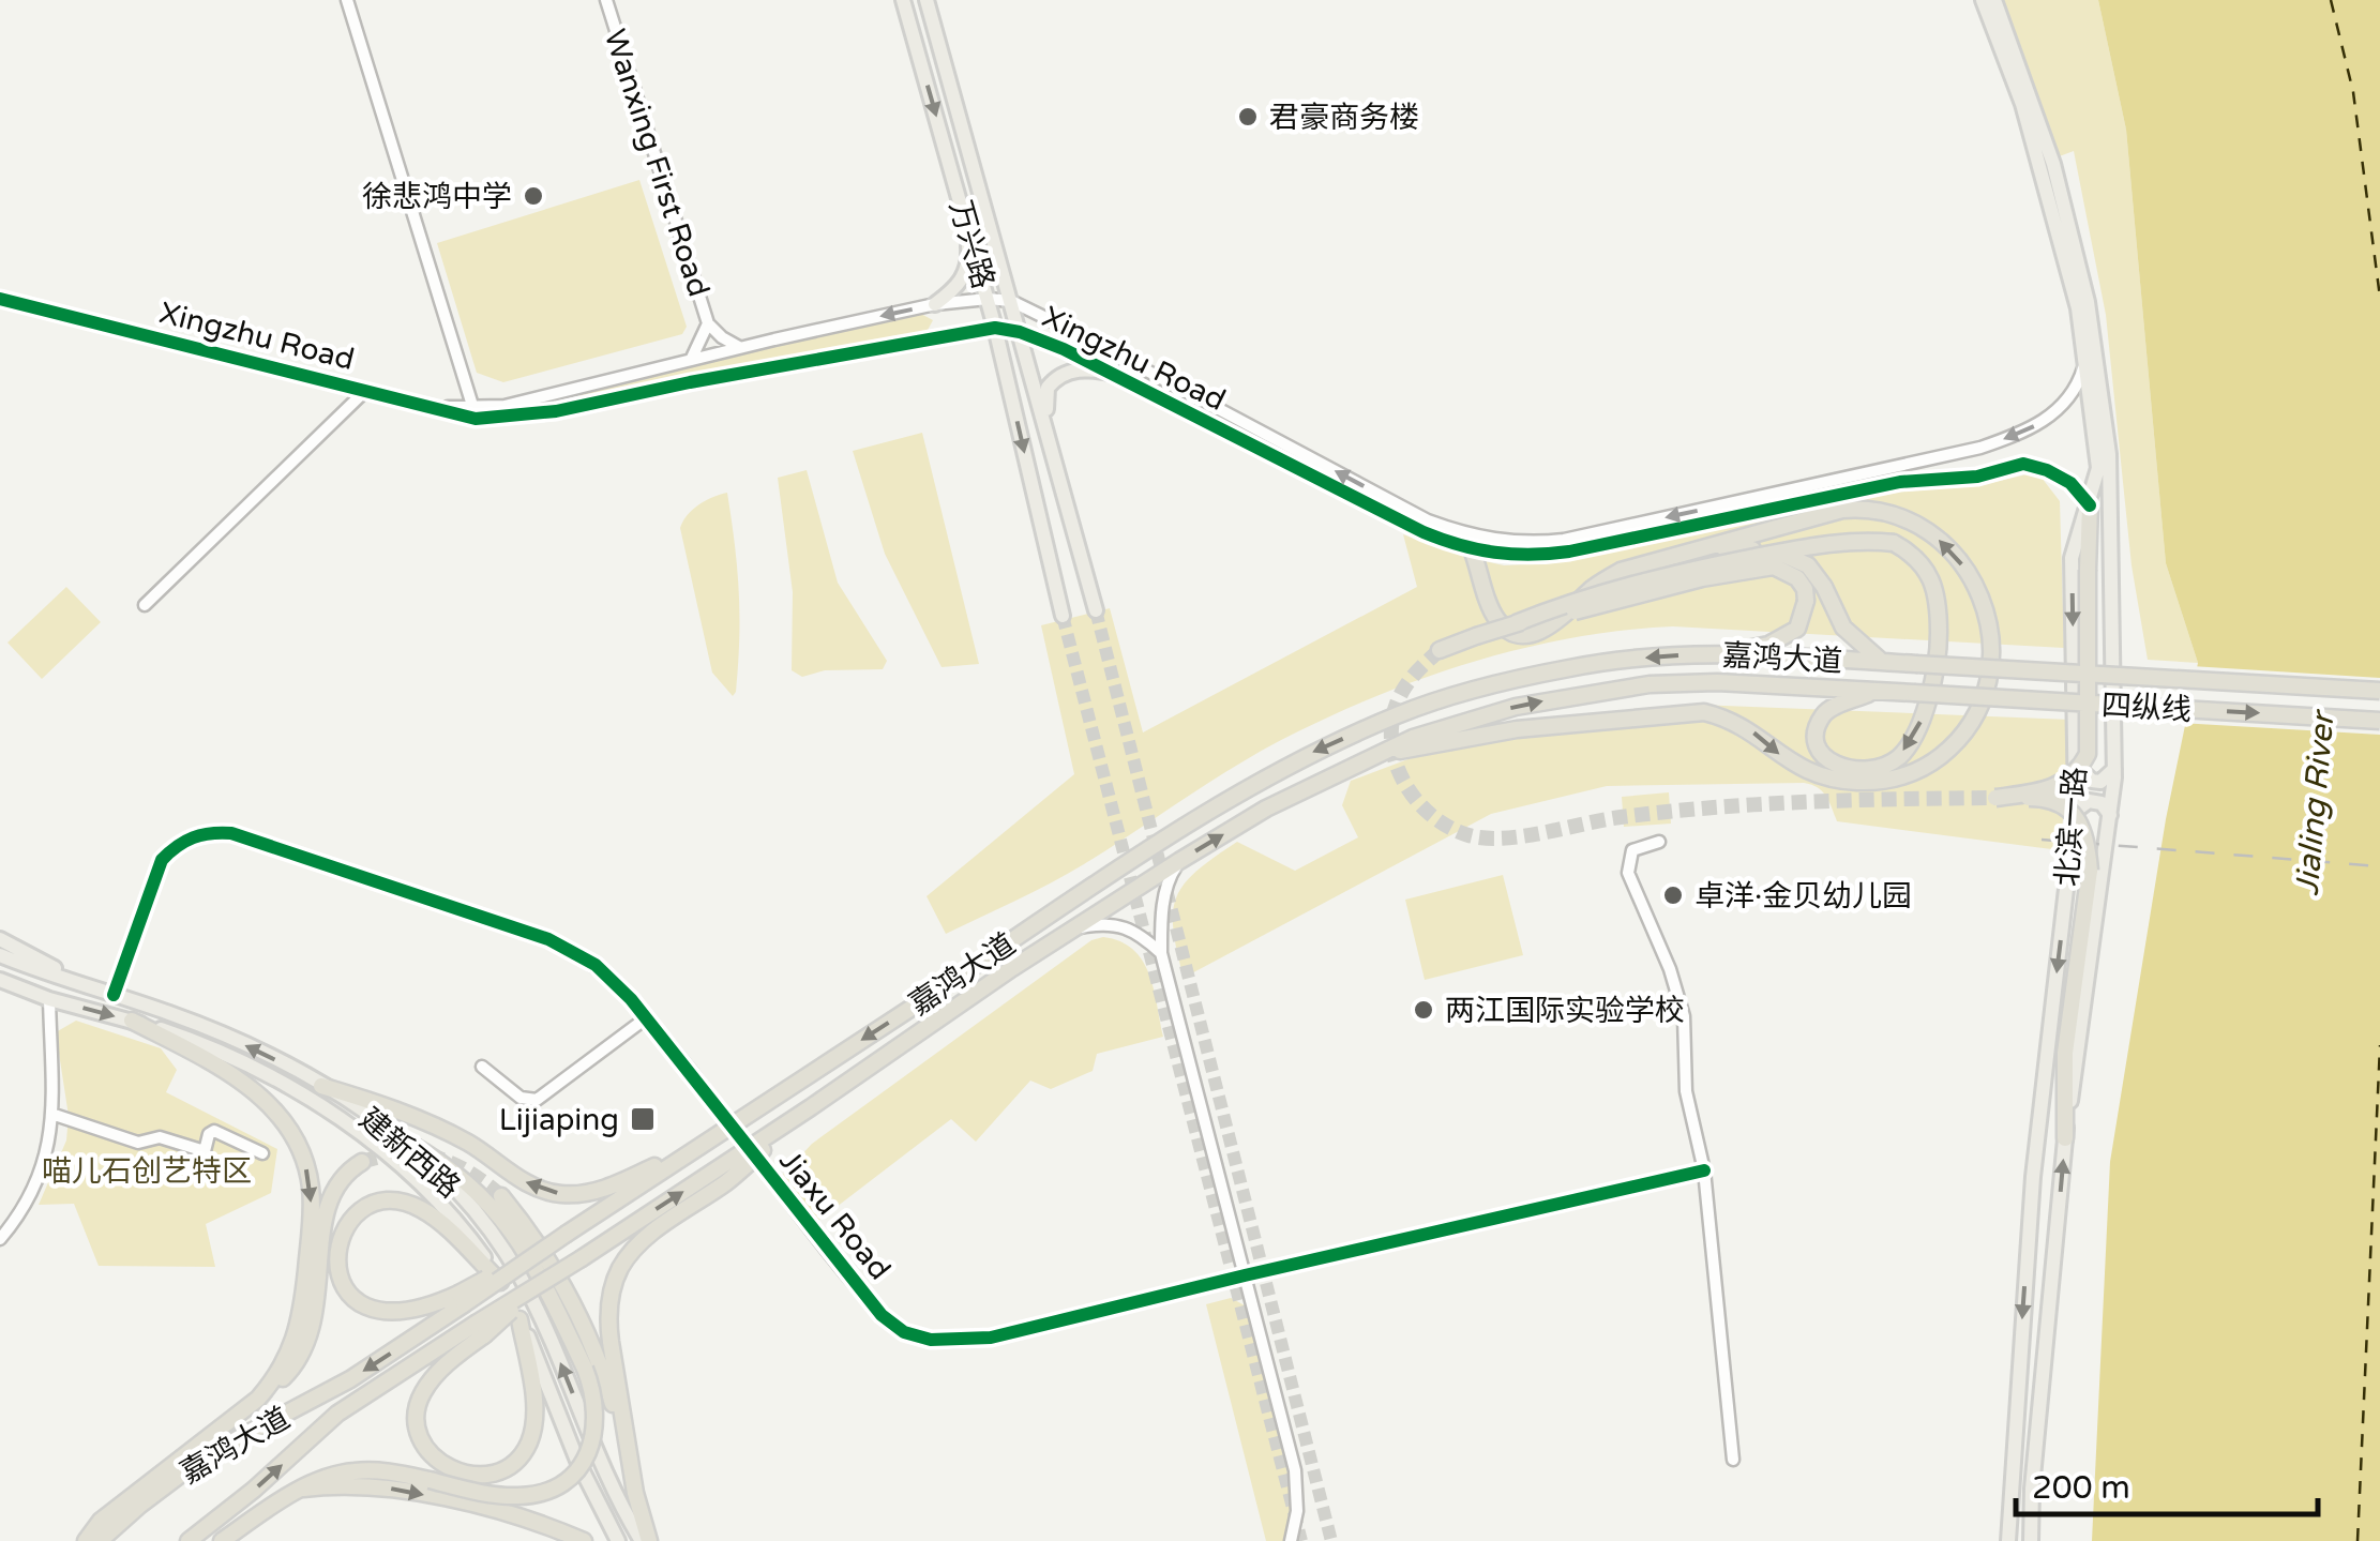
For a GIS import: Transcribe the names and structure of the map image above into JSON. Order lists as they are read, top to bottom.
{
  "streets": {
    "highway": ["嘉鸿大道", "四纵线"],
    "main road": ["万兴路", "北滨一路", "建新西路"],
    "street": ["Wanxing First Road", "Xingzhu Road", "Jiaxu Road"]
  },
  "crossings": [
    ["万兴路", "Xingzhu Road"],
    ["Xingzhu Road", "北滨一路"],
    ["嘉鸿大道", "四纵线"],
    ["建新西路", "Jiaxu Road"]
  ],
  "water": ["Jialing River"],
  "parks": ["喵儿石创艺特区"],
  "places": {
    "other": [
      "君豪商务楼",
      "徐悲鸿中学",
      "卓洋·金贝幼儿园",
      "两江国际实验学校"
    ],
    "transit": ["Lijiaping"]
  },
  "scale_bar": "200 m"
}
